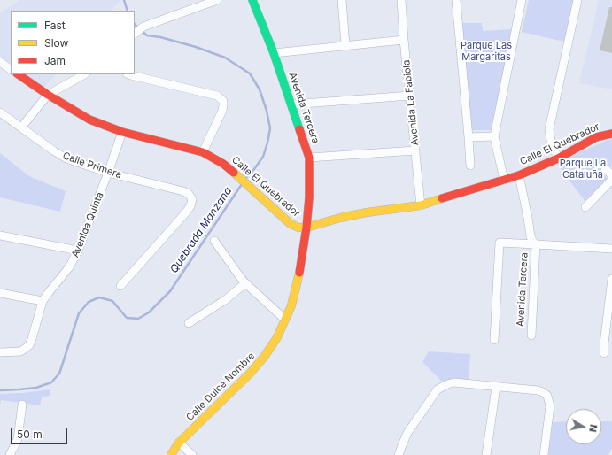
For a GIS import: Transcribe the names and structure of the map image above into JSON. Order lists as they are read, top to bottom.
{
  "streets": {
    "street": [
      "Avenida La Fabiola",
      "Avenida Tercera",
      "Calle El Quebrador",
      "Calle Primera",
      "Avenida Quinta",
      "Calle Dulce Nombre"
    ]
  },
  "crossings": [
    ["Avenida La Fabiola", "Calle El Quebrador"],
    ["Avenida Tercera", "Calle El Quebrador"],
    ["Avenida Tercera", "Calle Dulce Nombre"],
    ["Calle El Quebrador", "Avenida Quinta"],
    ["Calle El Quebrador", "Calle Dulce Nombre"],
    ["Calle Primera", "Avenida Quinta"]
  ],
  "water": ["Quebrada Manzana"],
  "parks": ["Parque Las Margaritas", "Parque La Cataluña"],
  "legend": ["Fast", "Slow", "Jam"],
  "scale_bar": "50 m",
  "north": "right"
}
